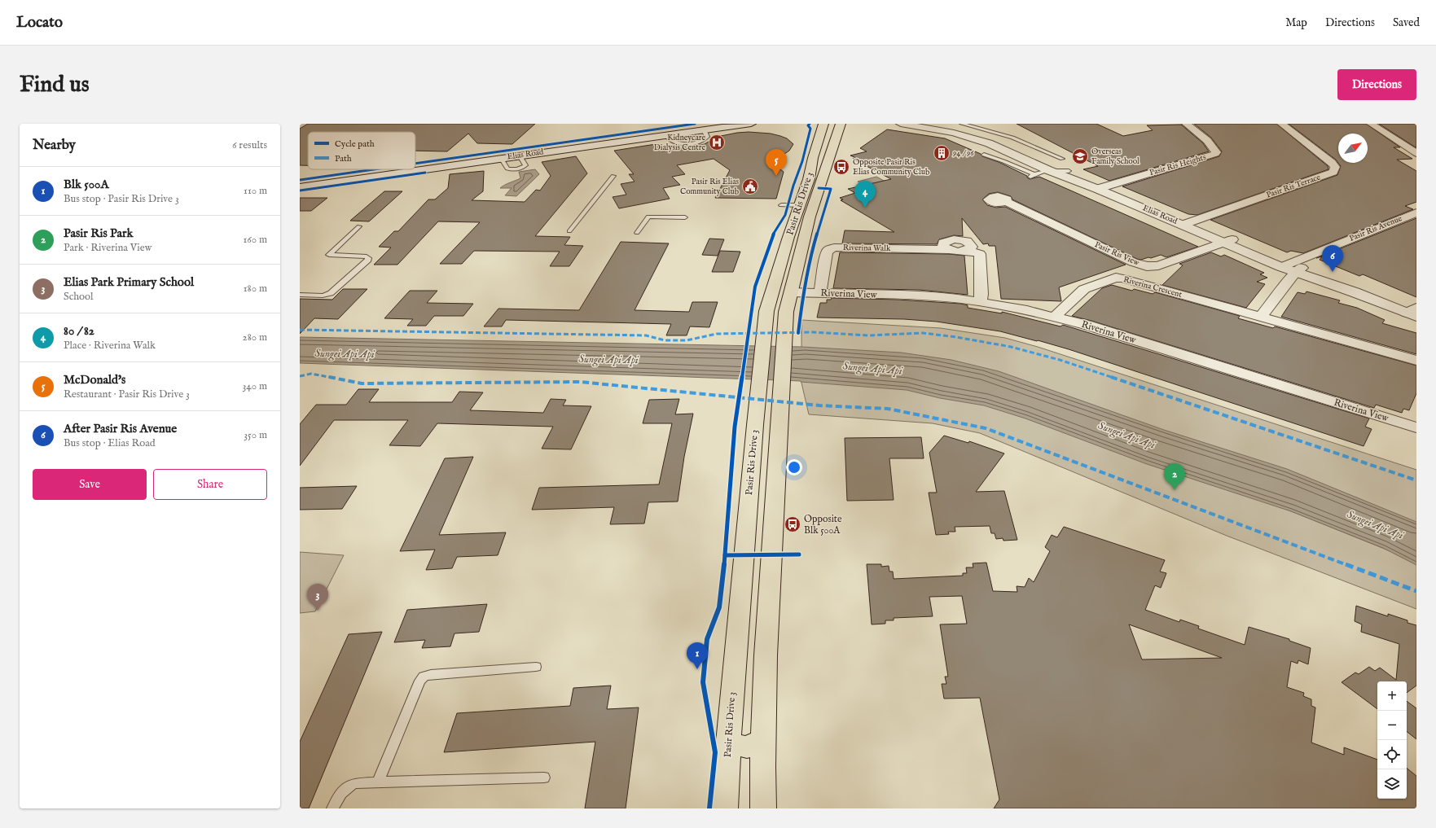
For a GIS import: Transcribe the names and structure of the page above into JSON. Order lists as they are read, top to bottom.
{
  "streets": {
    "main road": ["Elias Road", "Pasir Ris Drive 3"],
    "street": [
      "Pasir Ris Heights",
      "Pasir Ris Terrace",
      "Pasir Ris Avenue",
      "Riverina Walk",
      "Pasir Ris View",
      "Riverina Crescent",
      "Riverina View"
    ]
  },
  "crossings": [
    ["Elias Road", "Pasir Ris Heights"],
    ["Elias Road", "Pasir Ris Terrace"],
    ["Elias Road", "Pasir Ris Avenue"],
    ["Elias Road", "Pasir Ris View"],
    ["Pasir Ris Drive 3", "Riverina View"],
    ["Riverina Walk", "Riverina View"],
    ["Riverina Crescent", "Riverina View"]
  ],
  "water": ["Sungei Api Api"],
  "places": {
    "hospital": ["Kidneycare Dialysis Centre"],
    "building": ["94 / 96"],
    "school or university": ["Overseas Family School"],
    "bus stop": ["Opposite Pasir Ris Elias Community Club", "Opposite Blk 500A"],
    "public building": ["Pasir Ris Elias Community Club"]
  },
  "legend": ["Cycle path", "Path"],
  "north": "top right",
  "page": {
    "header": "Locato",
    "nav": ["Map", "Directions", "Saved"],
    "buttons": [
      "Directions",
      ["Save", "Share"]
    ],
    "title": "Find us",
    "heading": ["Nearby", "6 results"],
    "pins": [
      "5",
      "4",
      "6",
      "2",
      "3",
      "1"
    ],
    "list": [
      {
        "mark": "1",
        "name": "Blk 500A",
        "note": "Bus stop · Pasir Ris Drive 3",
        "value": "110 m"
      },
      {
        "mark": "2",
        "name": "Pasir Ris Park",
        "note": "Park · Riverina View",
        "value": "160 m"
      },
      {
        "mark": "3",
        "name": "Elias Park Primary School",
        "note": "School",
        "value": "180 m"
      },
      {
        "mark": "4",
        "name": "80 / 82",
        "note": "Place · Riverina Walk",
        "value": "280 m"
      },
      {
        "mark": "5",
        "name": "McDonald's",
        "note": "Restaurant · Pasir Ris Drive 3",
        "value": "340 m"
      },
      {
        "mark": "6",
        "name": "After Pasir Ris Avenue",
        "note": "Bus stop · Elias Road",
        "value": "350 m"
      }
    ],
    "map_buttons": ["+", "−"]
  }
}
